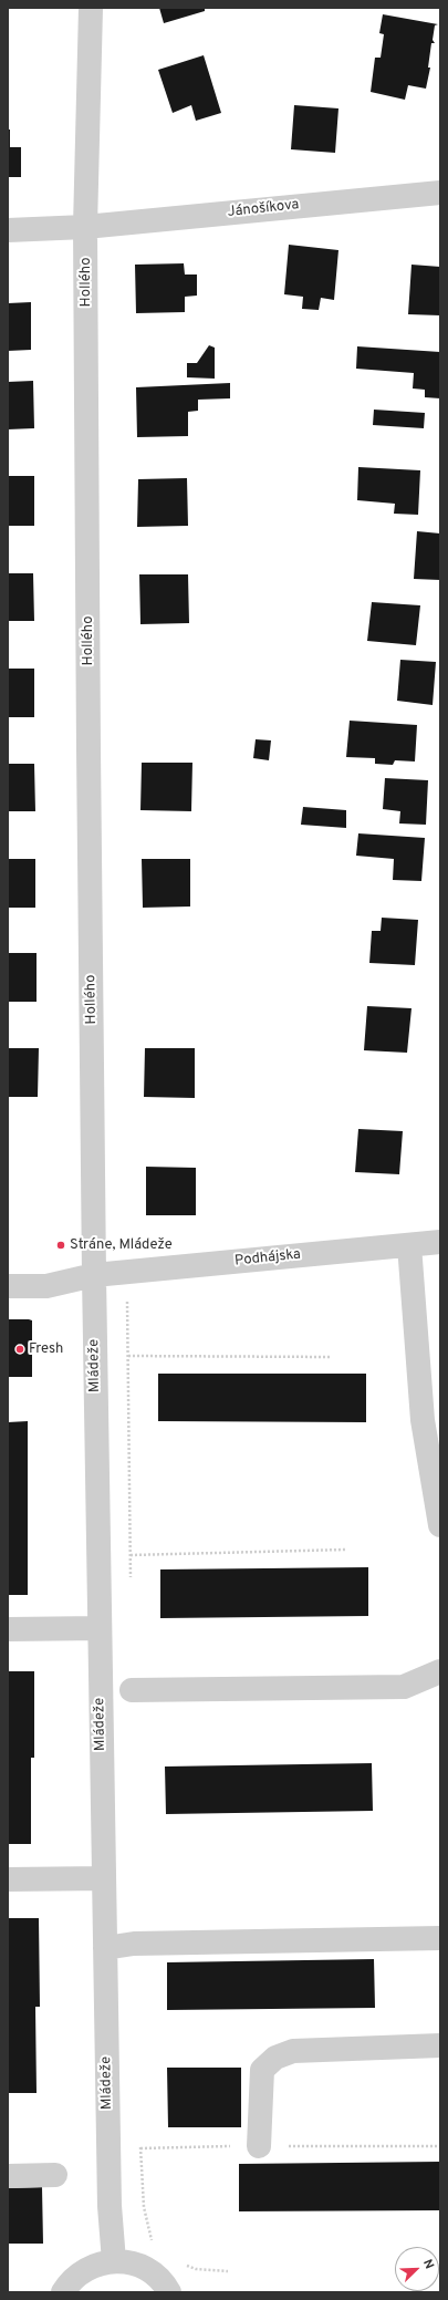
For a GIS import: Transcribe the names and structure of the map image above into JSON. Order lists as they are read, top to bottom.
{
  "streets": {
    "street": [
      "Jánošíkova",
      "Hollého",
      "Podhájska",
      "Mládeže"
    ]
  },
  "crossings": [
    ["Jánošíkova", "Hollého"],
    ["Hollého", "Podhájska"],
    ["Hollého", "Mládeže"],
    ["Podhájska", "Mládeže"]
  ],
  "places": ["Stráne, Mládeže", "Fresh"],
  "north": "top right"
}
